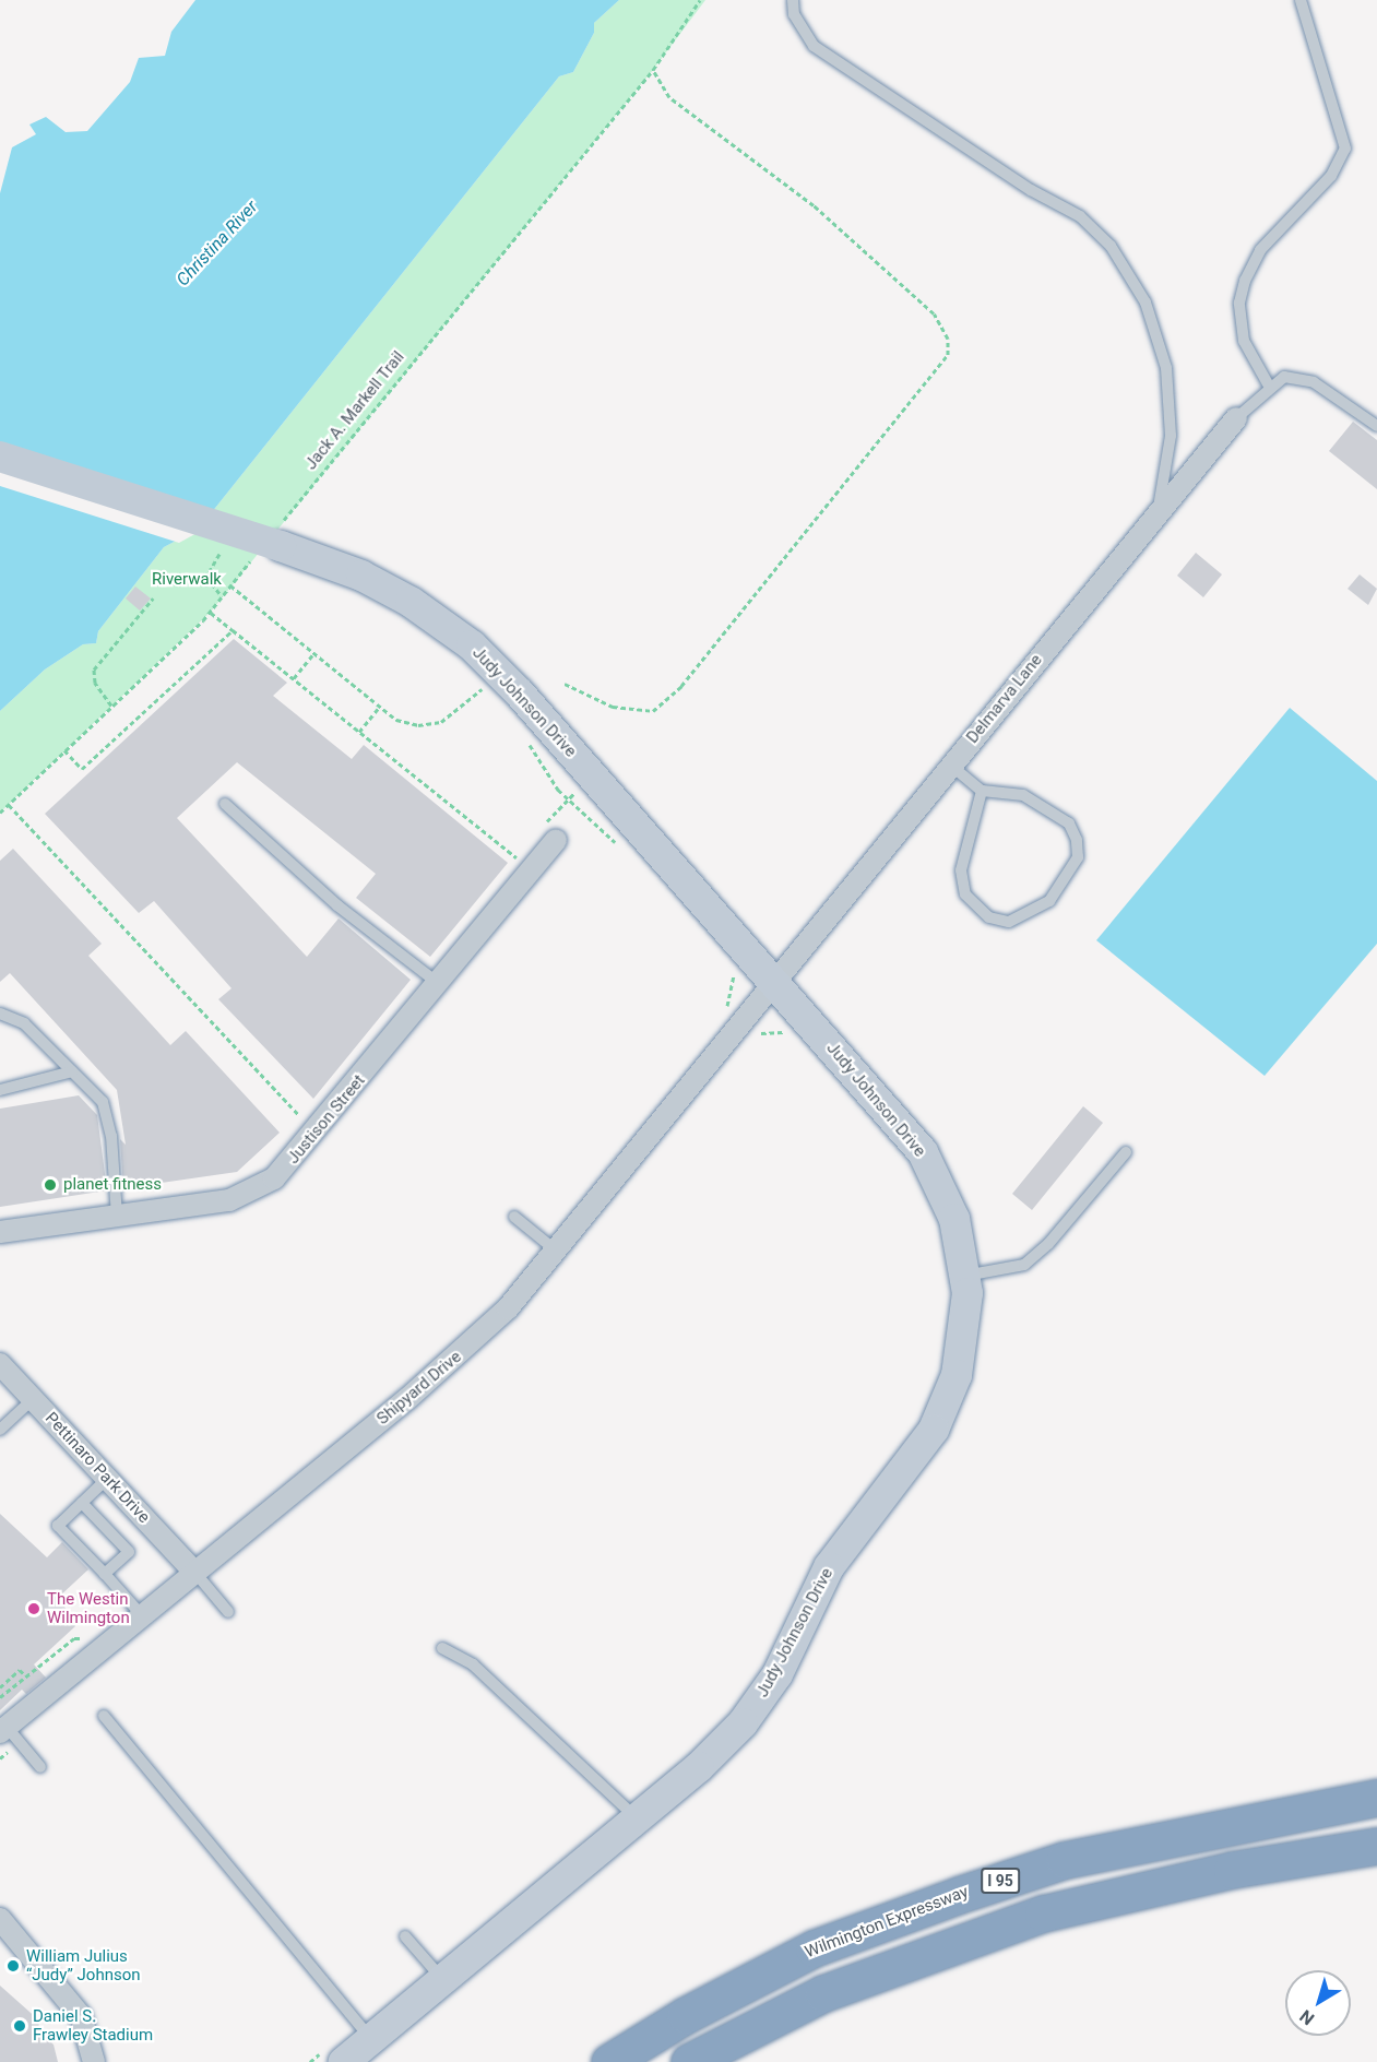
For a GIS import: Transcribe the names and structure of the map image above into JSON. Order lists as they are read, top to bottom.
{
  "streets": {
    "highway": ["I 95", "Wilmington Expressway"],
    "street": [
      "Delmarva Lane",
      "Judy Johnson Drive",
      "Justison Street",
      "Shipyard Drive",
      "Pettinaro Park Drive"
    ],
    "path": ["Jack A. Markell Trail"]
  },
  "crossings": [
    ["Jack A. Markell Trail", "Judy Johnson Drive"],
    ["Delmarva Lane", "Judy Johnson Drive"],
    ["Delmarva Lane", "Shipyard Drive"],
    ["Judy Johnson Drive", "Shipyard Drive"],
    ["Shipyard Drive", "Pettinaro Park Drive"]
  ],
  "water": ["Christina River"],
  "parks": ["Riverwalk"],
  "places": [
    "planet fitness",
    "The Westin Wilmington",
    "William Julius “Judy” Johnson",
    "Daniel S. Frawley Stadium"
  ],
  "north": "bottom left"
}
